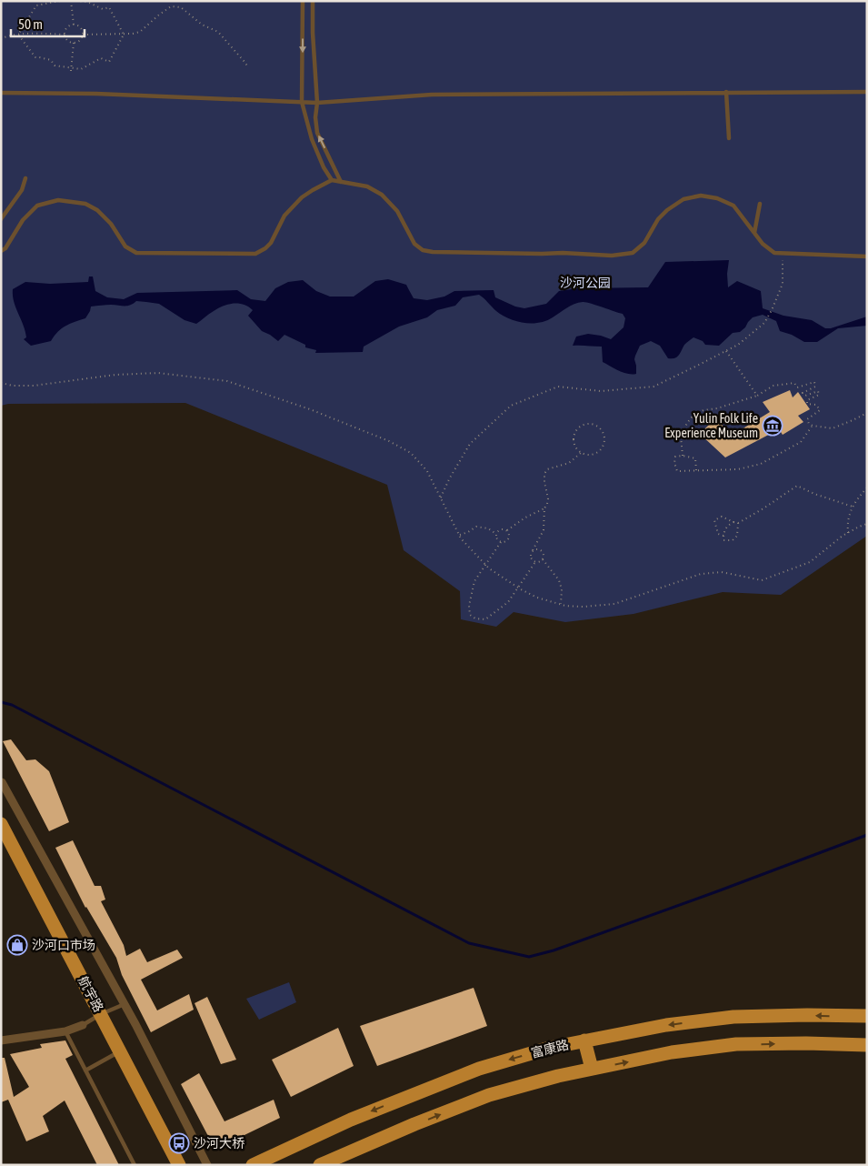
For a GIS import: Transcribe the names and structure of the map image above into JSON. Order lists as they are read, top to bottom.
{
  "streets": {
    "main road": ["航宇路", "富康路"]
  },
  "parks": ["沙河公园"],
  "places": {
    "museum": ["Yulin Folk Life Experience Museum"],
    "shop": ["沙河口市场"],
    "bus stop": ["沙河大桥"]
  },
  "scale_bar": "50 m"
}
